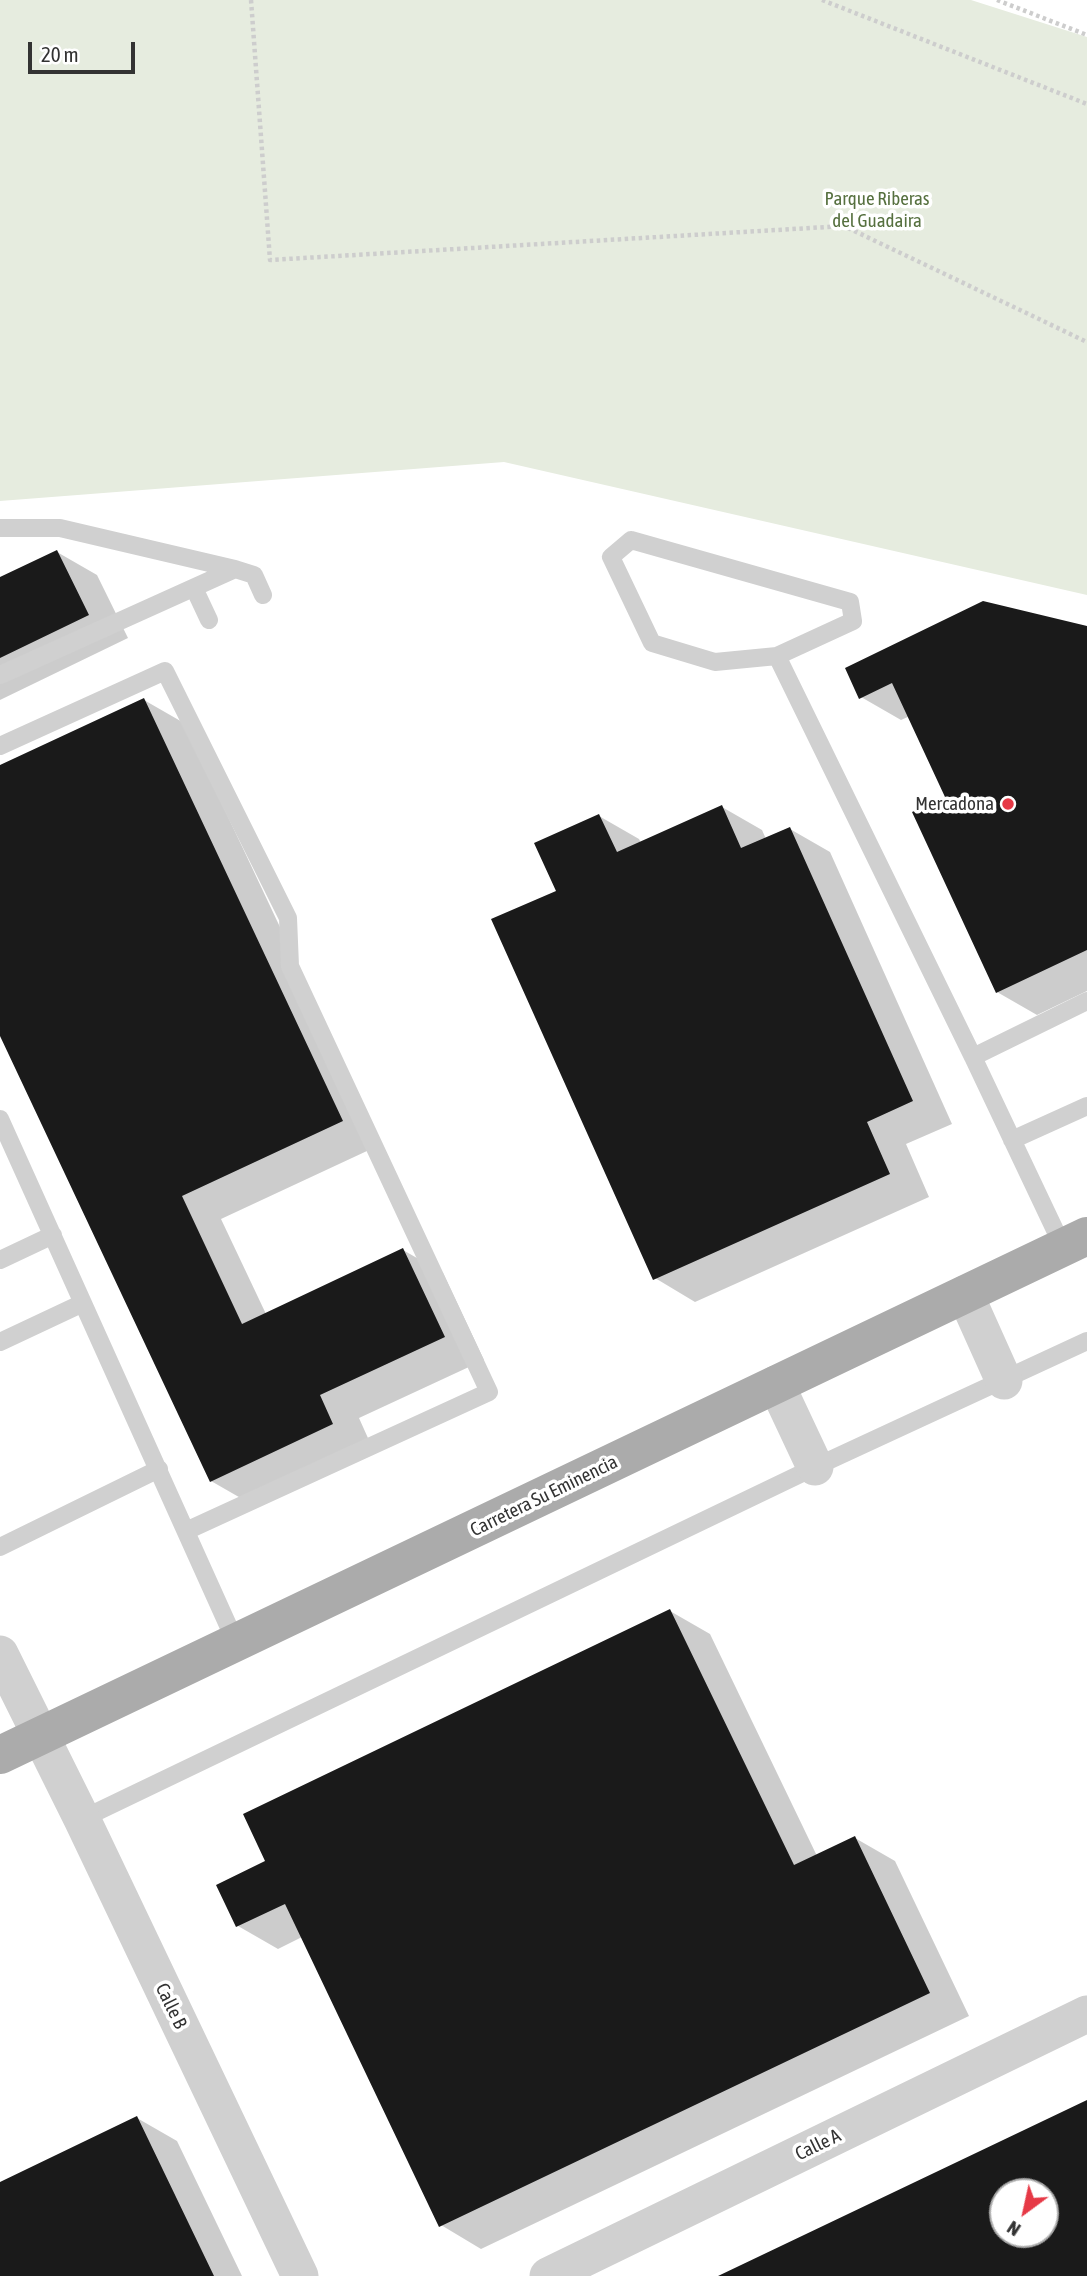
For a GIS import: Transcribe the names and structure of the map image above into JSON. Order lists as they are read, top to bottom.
{
  "streets": {
    "main road": ["Carretera Su Eminencia"],
    "street": ["Calle B", "Calle A"]
  },
  "crossings": [
    ["Carretera Su Eminencia", "Calle B"]
  ],
  "parks": ["Parque Riberas del Guadaira"],
  "places": ["Mercadona"],
  "scale_bar": "20 m",
  "north": "bottom left"
}
